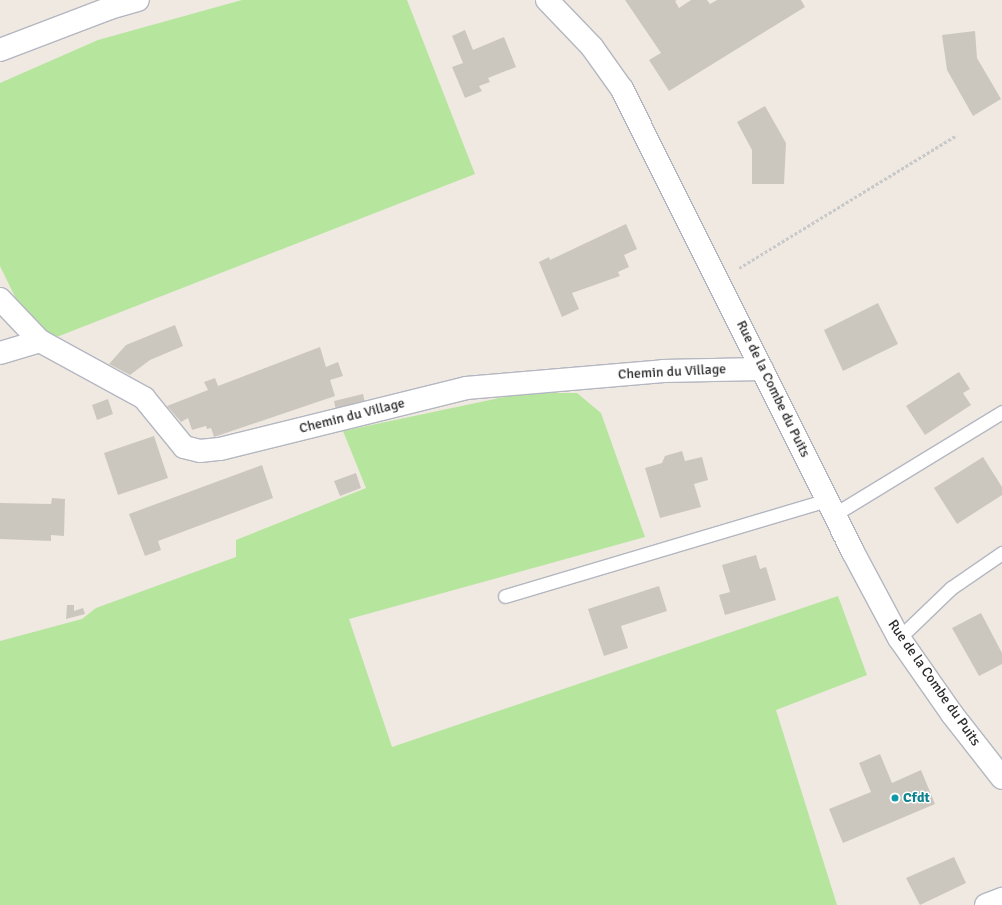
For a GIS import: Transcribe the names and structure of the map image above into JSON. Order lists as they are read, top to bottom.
{
  "streets": {
    "street": ["Chemin du Village", "Rue de la Combe du Puits"]
  },
  "crossings": [
    ["Chemin du Village", "Rue de la Combe du Puits"]
  ],
  "places": ["Cfdt"]
}
